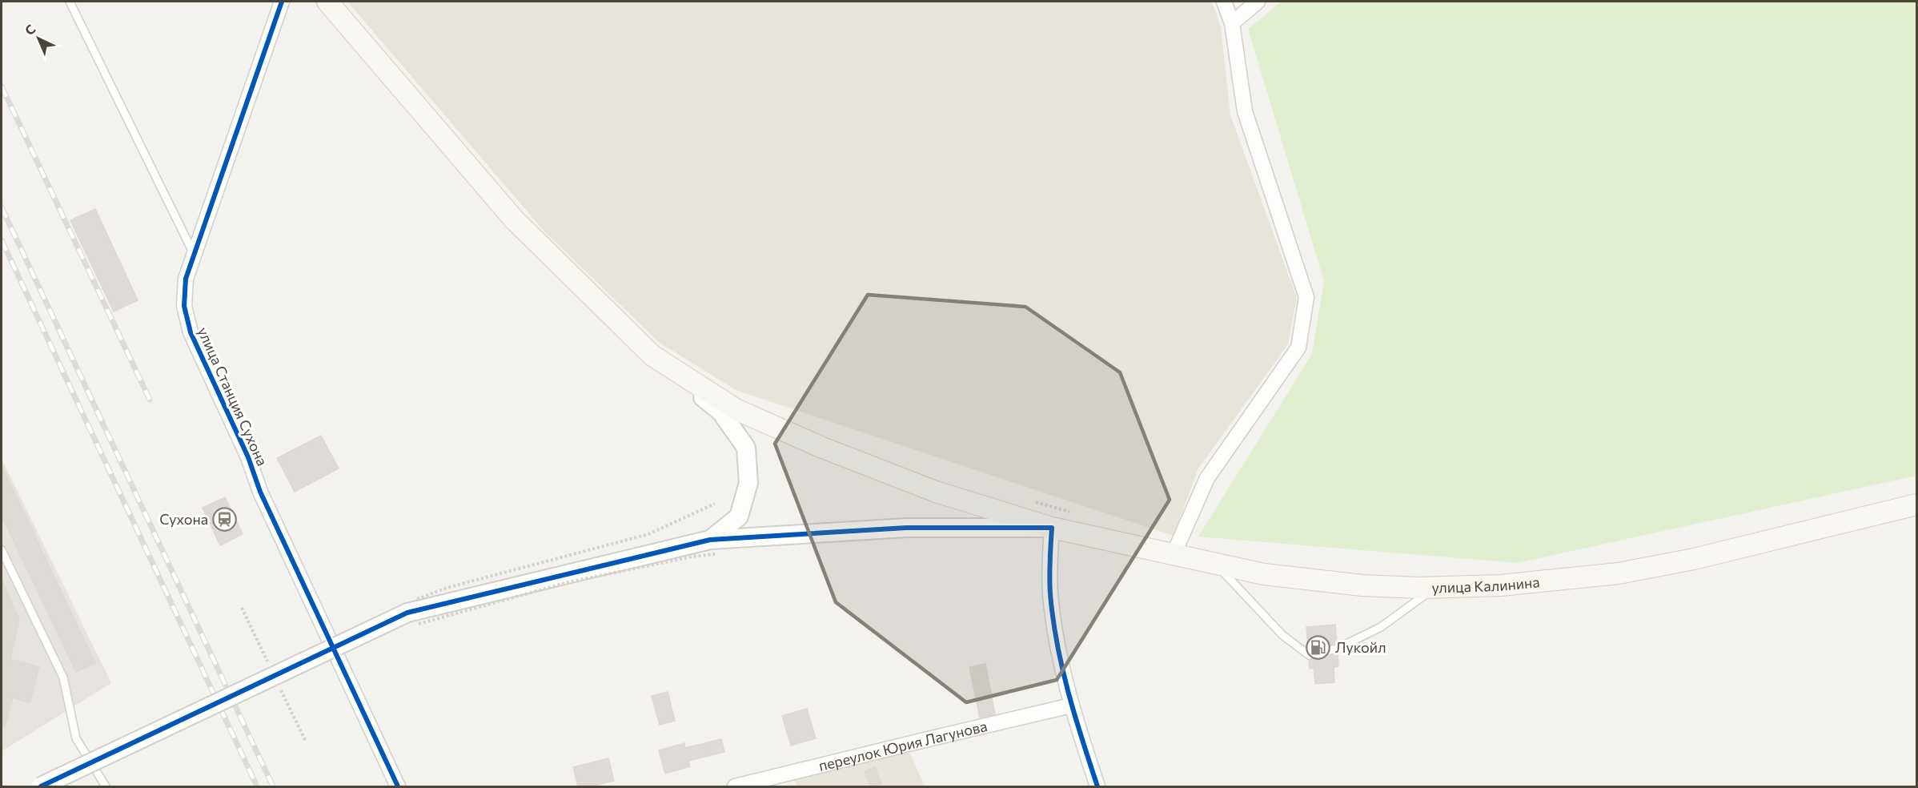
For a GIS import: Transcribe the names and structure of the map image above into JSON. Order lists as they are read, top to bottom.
{
  "streets": {
    "main road": ["улица Калинина"],
    "street": ["улица Станция Сухона", "переулок Юрия Лагунова"]
  },
  "places": {
    "station": ["Сухона"],
    "fuel station": ["Лукойл"]
  },
  "north": "top left"
}
